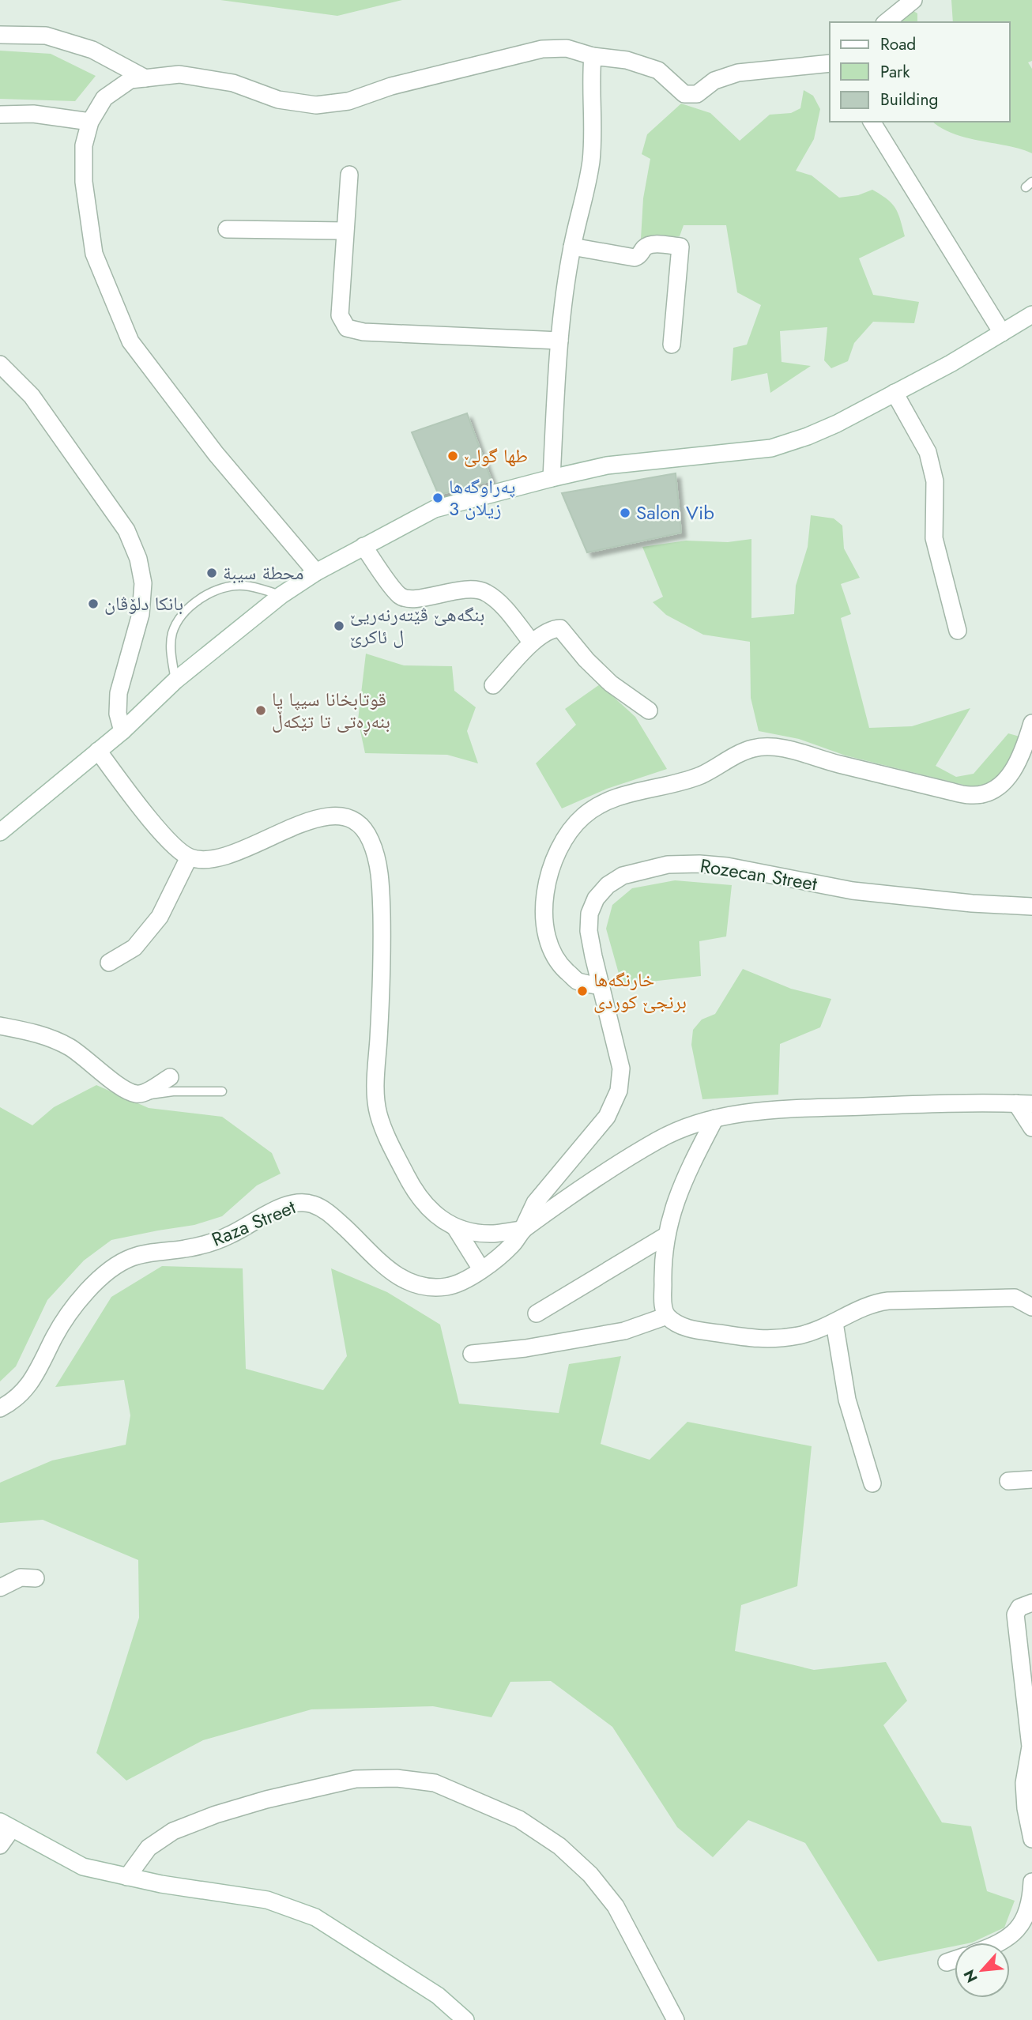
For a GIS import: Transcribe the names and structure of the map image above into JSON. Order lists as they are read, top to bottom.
{
  "streets": {
    "street": ["Rozecan Street", "Raza Street"]
  },
  "crossings": [
    ["Rozecan Street", "Raza Street"]
  ],
  "places": [
    "طها گولێ",
    "پەراوگەها زیلان 3",
    "Salon Vib",
    "محطة سيبة",
    "بانکا دلۆڤان",
    "بنگەهێ ڤێتەرنەریێ ل ئاکرێ",
    "قوتابخانا سیپا یا بنەڕەتی تا تێکەڵ",
    "خارنگەها برنجێ کوردی"
  ],
  "legend": ["Road", "Park", "Building"],
  "north": "bottom left"
}
